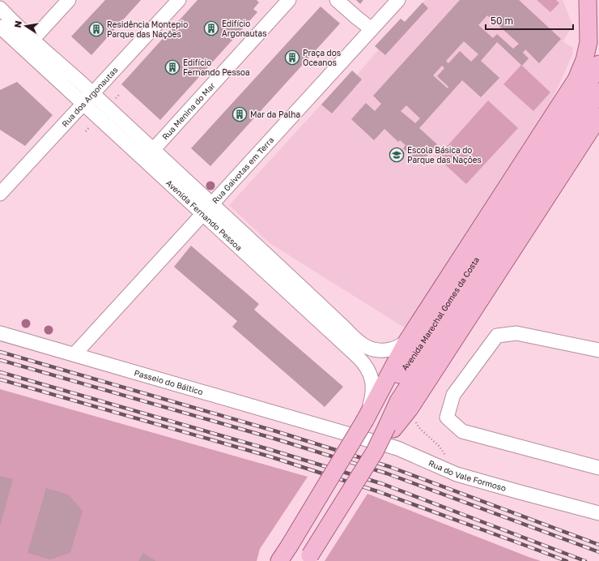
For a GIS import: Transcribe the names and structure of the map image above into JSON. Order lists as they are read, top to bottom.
{
  "streets": {
    "main road": ["Avenida Marechal Gomes da Costa"],
    "street": [
      "Rua dos Argonautas",
      "Rua Menina do Mar",
      "Rua Gaivotas em Terra",
      "Avenida Fernando Pessoa",
      "Passeio do Báltico",
      "Rua do Vale Formoso"
    ]
  },
  "crossings": [
    ["Rua dos Argonautas", "Avenida Fernando Pessoa"],
    ["Rua Menina do Mar", "Avenida Fernando Pessoa"],
    ["Rua Gaivotas em Terra", "Avenida Fernando Pessoa"],
    ["Rua Gaivotas em Terra", "Passeio do Báltico"],
    ["Avenida Fernando Pessoa", "Avenida Marechal Gomes da Costa"],
    ["Passeio do Báltico", "Rua do Vale Formoso"]
  ],
  "places": {
    "building": [
      "Edifício Argonautas",
      "Residência Montepio Parque das Nações",
      "Praça dos Oceanos",
      "Edifício Fernando Pessoa",
      "Mar da Palha"
    ],
    "school or university": ["Escola Básica do Parque das Nações"]
  },
  "scale_bar": "50 m",
  "north": "left"
}
